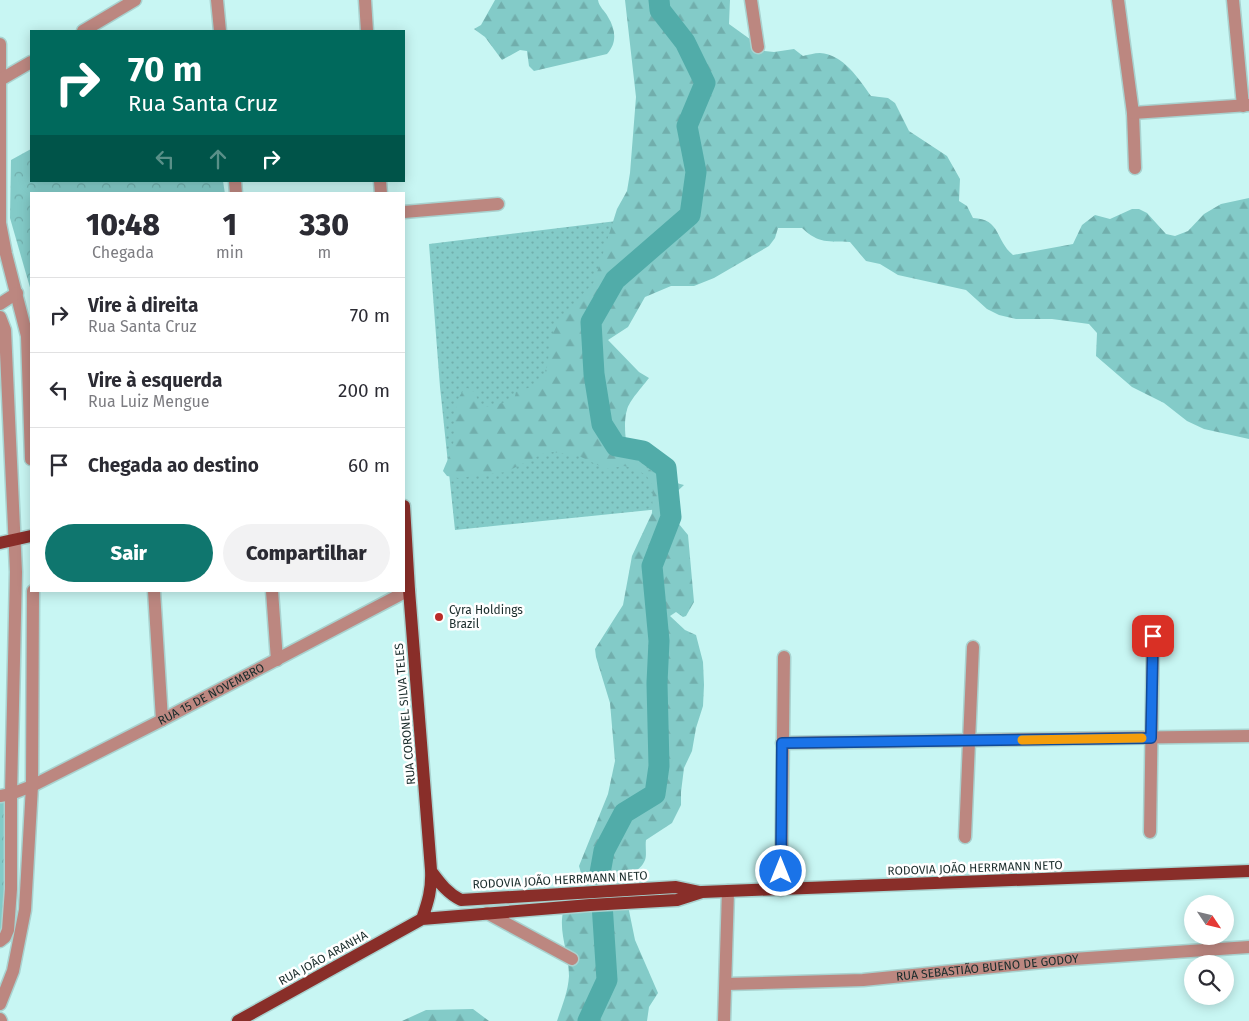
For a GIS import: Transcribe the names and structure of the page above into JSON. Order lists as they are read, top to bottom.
{
  "streets": {
    "main road": ["RUA CORONEL SILVA TELES", "RODOVIA JOÃO HERRMANN NETO", "RUA JOÃO ARANHA"],
    "street": ["RUA 15 DE NOVEMBRO", "RUA SEBASTIÃO BUENO DE GODOY"]
  },
  "crossings": [
    ["RUA 15 DE NOVEMBRO", "RUA CORONEL SILVA TELES"],
    ["RUA CORONEL SILVA TELES", "RODOVIA JOÃO HERRMANN NETO"],
    ["RUA CORONEL SILVA TELES", "RUA JOÃO ARANHA"],
    ["RODOVIA JOÃO HERRMANN NETO", "RUA JOÃO ARANHA"]
  ],
  "places": ["Cyra Holdings Brazil"],
  "north": "bottom right",
  "page": {
    "turn": ["70 m", "Rua Santa Cruz"],
    "eta": [
      "10:48",
      "Chegada",
      "1",
      "min",
      "330",
      "m"
    ],
    "list": [
      {
        "name": "Vire à direita",
        "note": "Rua Santa Cruz",
        "value": "70 m"
      },
      {
        "name": "Vire à esquerda",
        "note": "Rua Luiz Mengue",
        "value": "200 m"
      },
      {
        "name": "Chegada ao destino",
        "value": "60 m"
      }
    ],
    "buttons": ["Sair", "Compartilhar"]
  }
}
